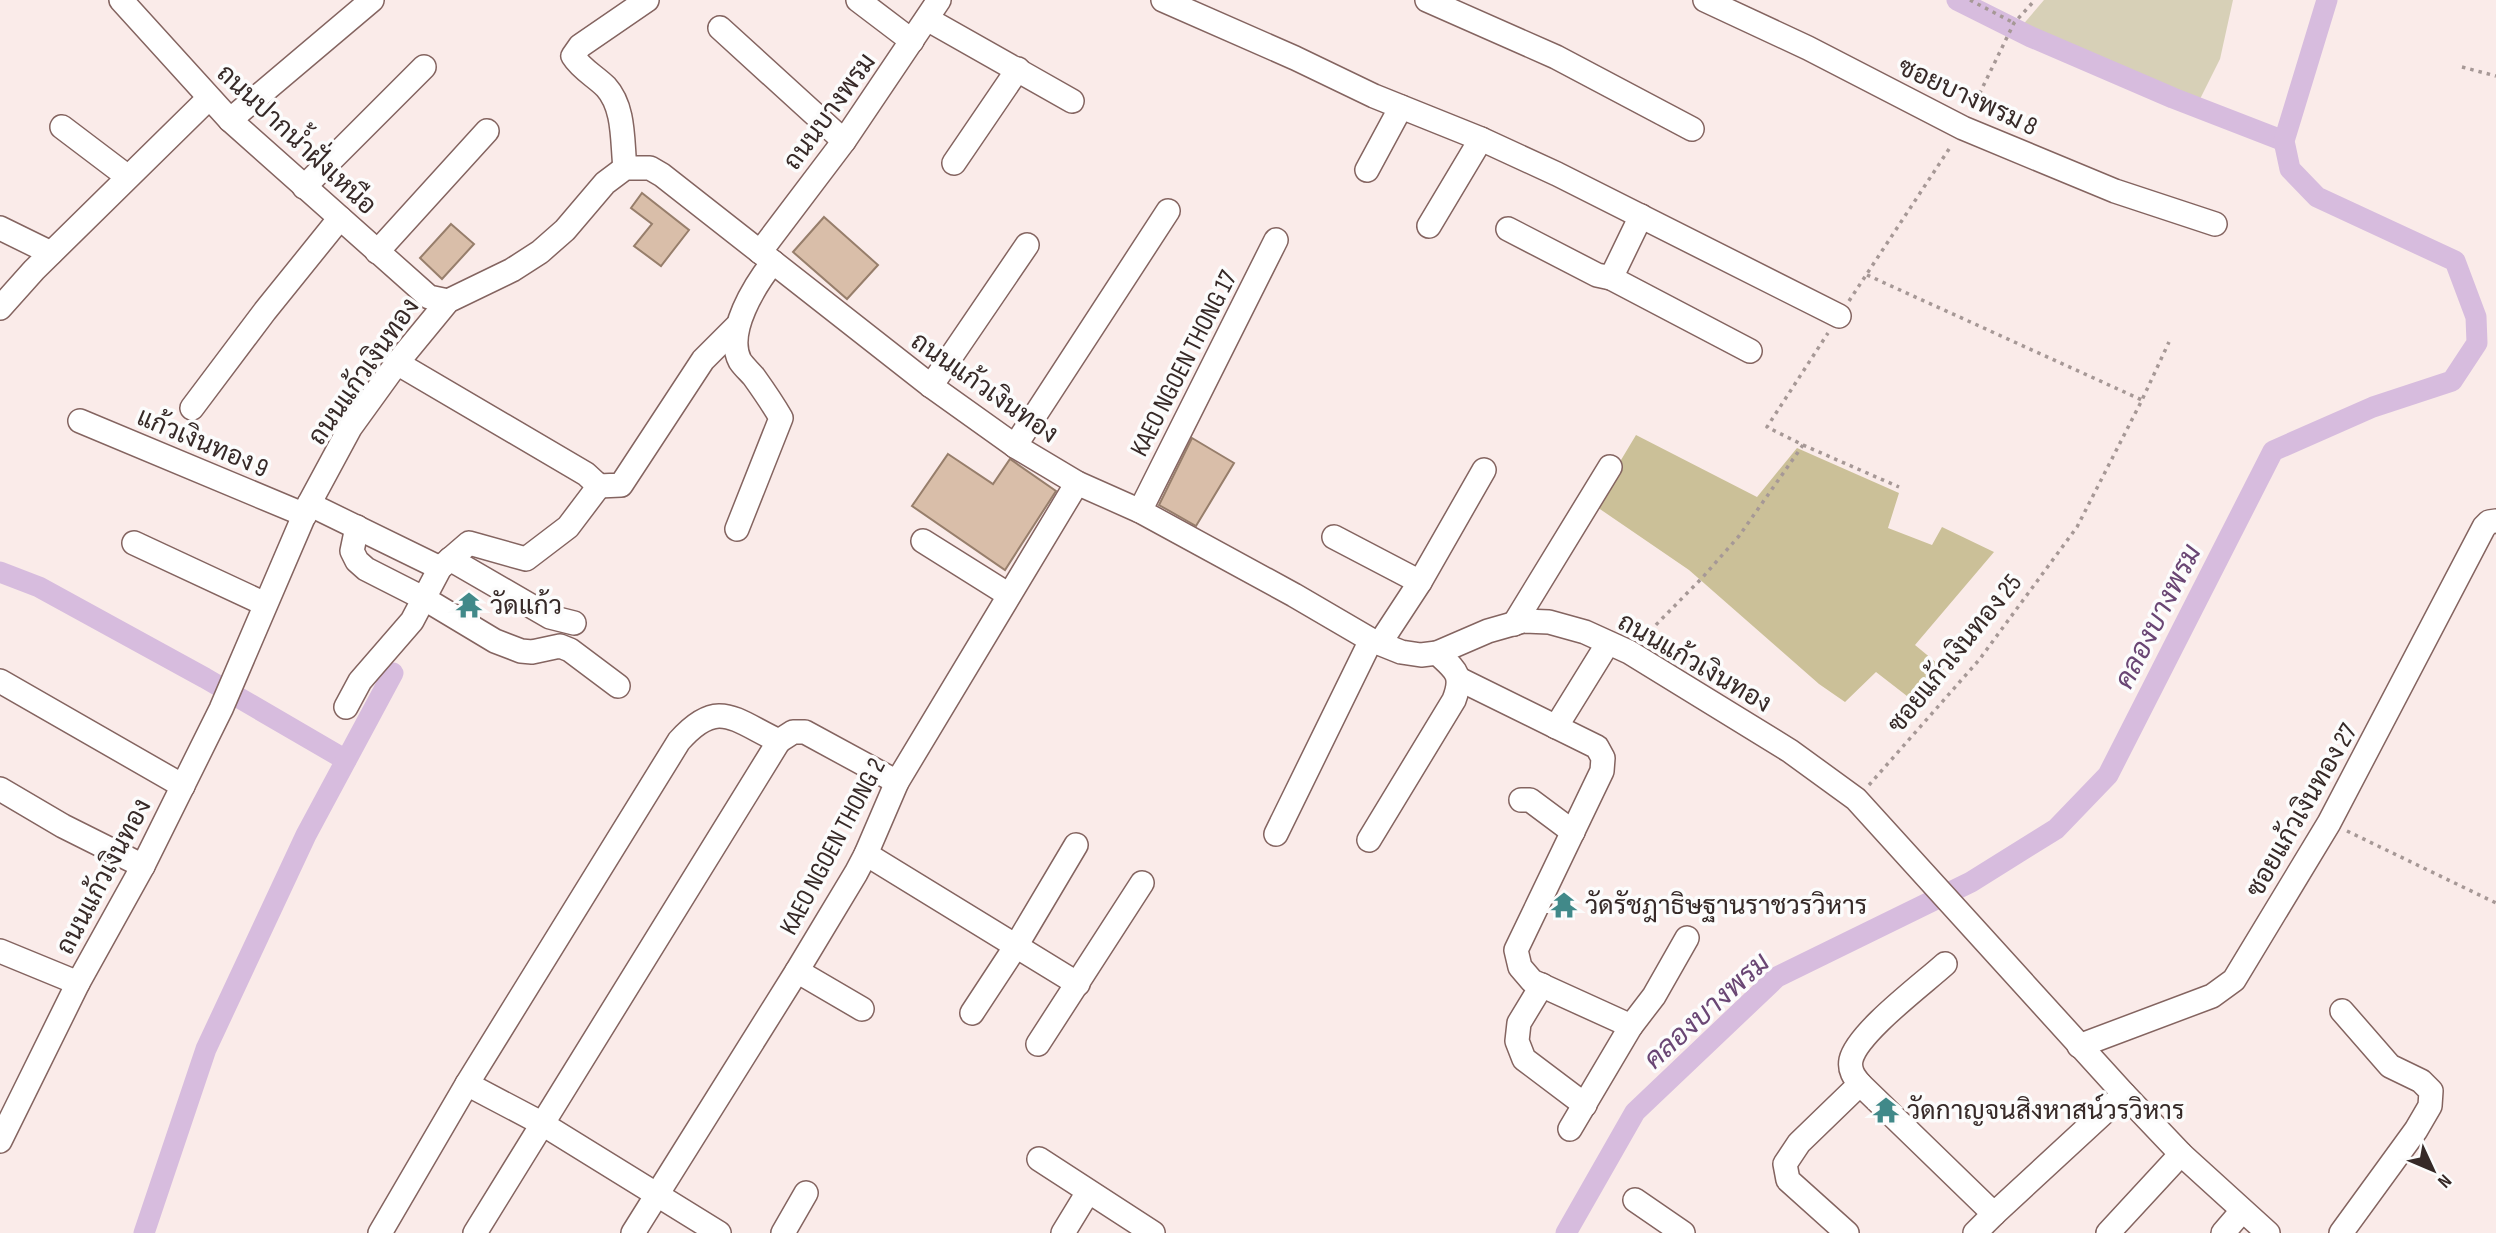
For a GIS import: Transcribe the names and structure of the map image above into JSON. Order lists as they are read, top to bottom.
{
  "streets": {
    "street": [
      "ซอยบางพรม 8",
      "ถนนบางพรม",
      "ถนนปากน้ำฝั่งเหนือ",
      "KAEO NGOEN THONG 17",
      "ถนนแก้วเงินทอง",
      "แก้วเงินทอง 9",
      "ซอยแก้วเงินทอง 27",
      "KAEO NGOEN THONG 2"
    ],
    "path": ["ซอยแก้วเงินทอง 25"]
  },
  "crossings": [
    ["ถนนบางพรม", "ถนนแก้วเงินทอง"],
    ["ถนนปากน้ำฝั่งเหนือ", "ถนนแก้วเงินทอง"],
    ["KAEO NGOEN THONG 17", "ถนนแก้วเงินทอง"],
    ["ถนนแก้วเงินทอง", "แก้วเงินทอง 9"],
    ["ถนนแก้วเงินทอง", "ซอยแก้วเงินทอง 25"],
    ["ถนนแก้วเงินทอง", "ซอยแก้วเงินทอง 27"],
    ["ถนนแก้วเงินทอง", "KAEO NGOEN THONG 2"]
  ],
  "water": ["คลองบางพรม"],
  "places": {
    "temple": ["วัดแก้ว", "วัดรัชฎาธิษฐานราชวรวิหาร", "วัดกาญจนสิงหาสน์วรวิหาร"]
  },
  "north": "bottom right"
}
